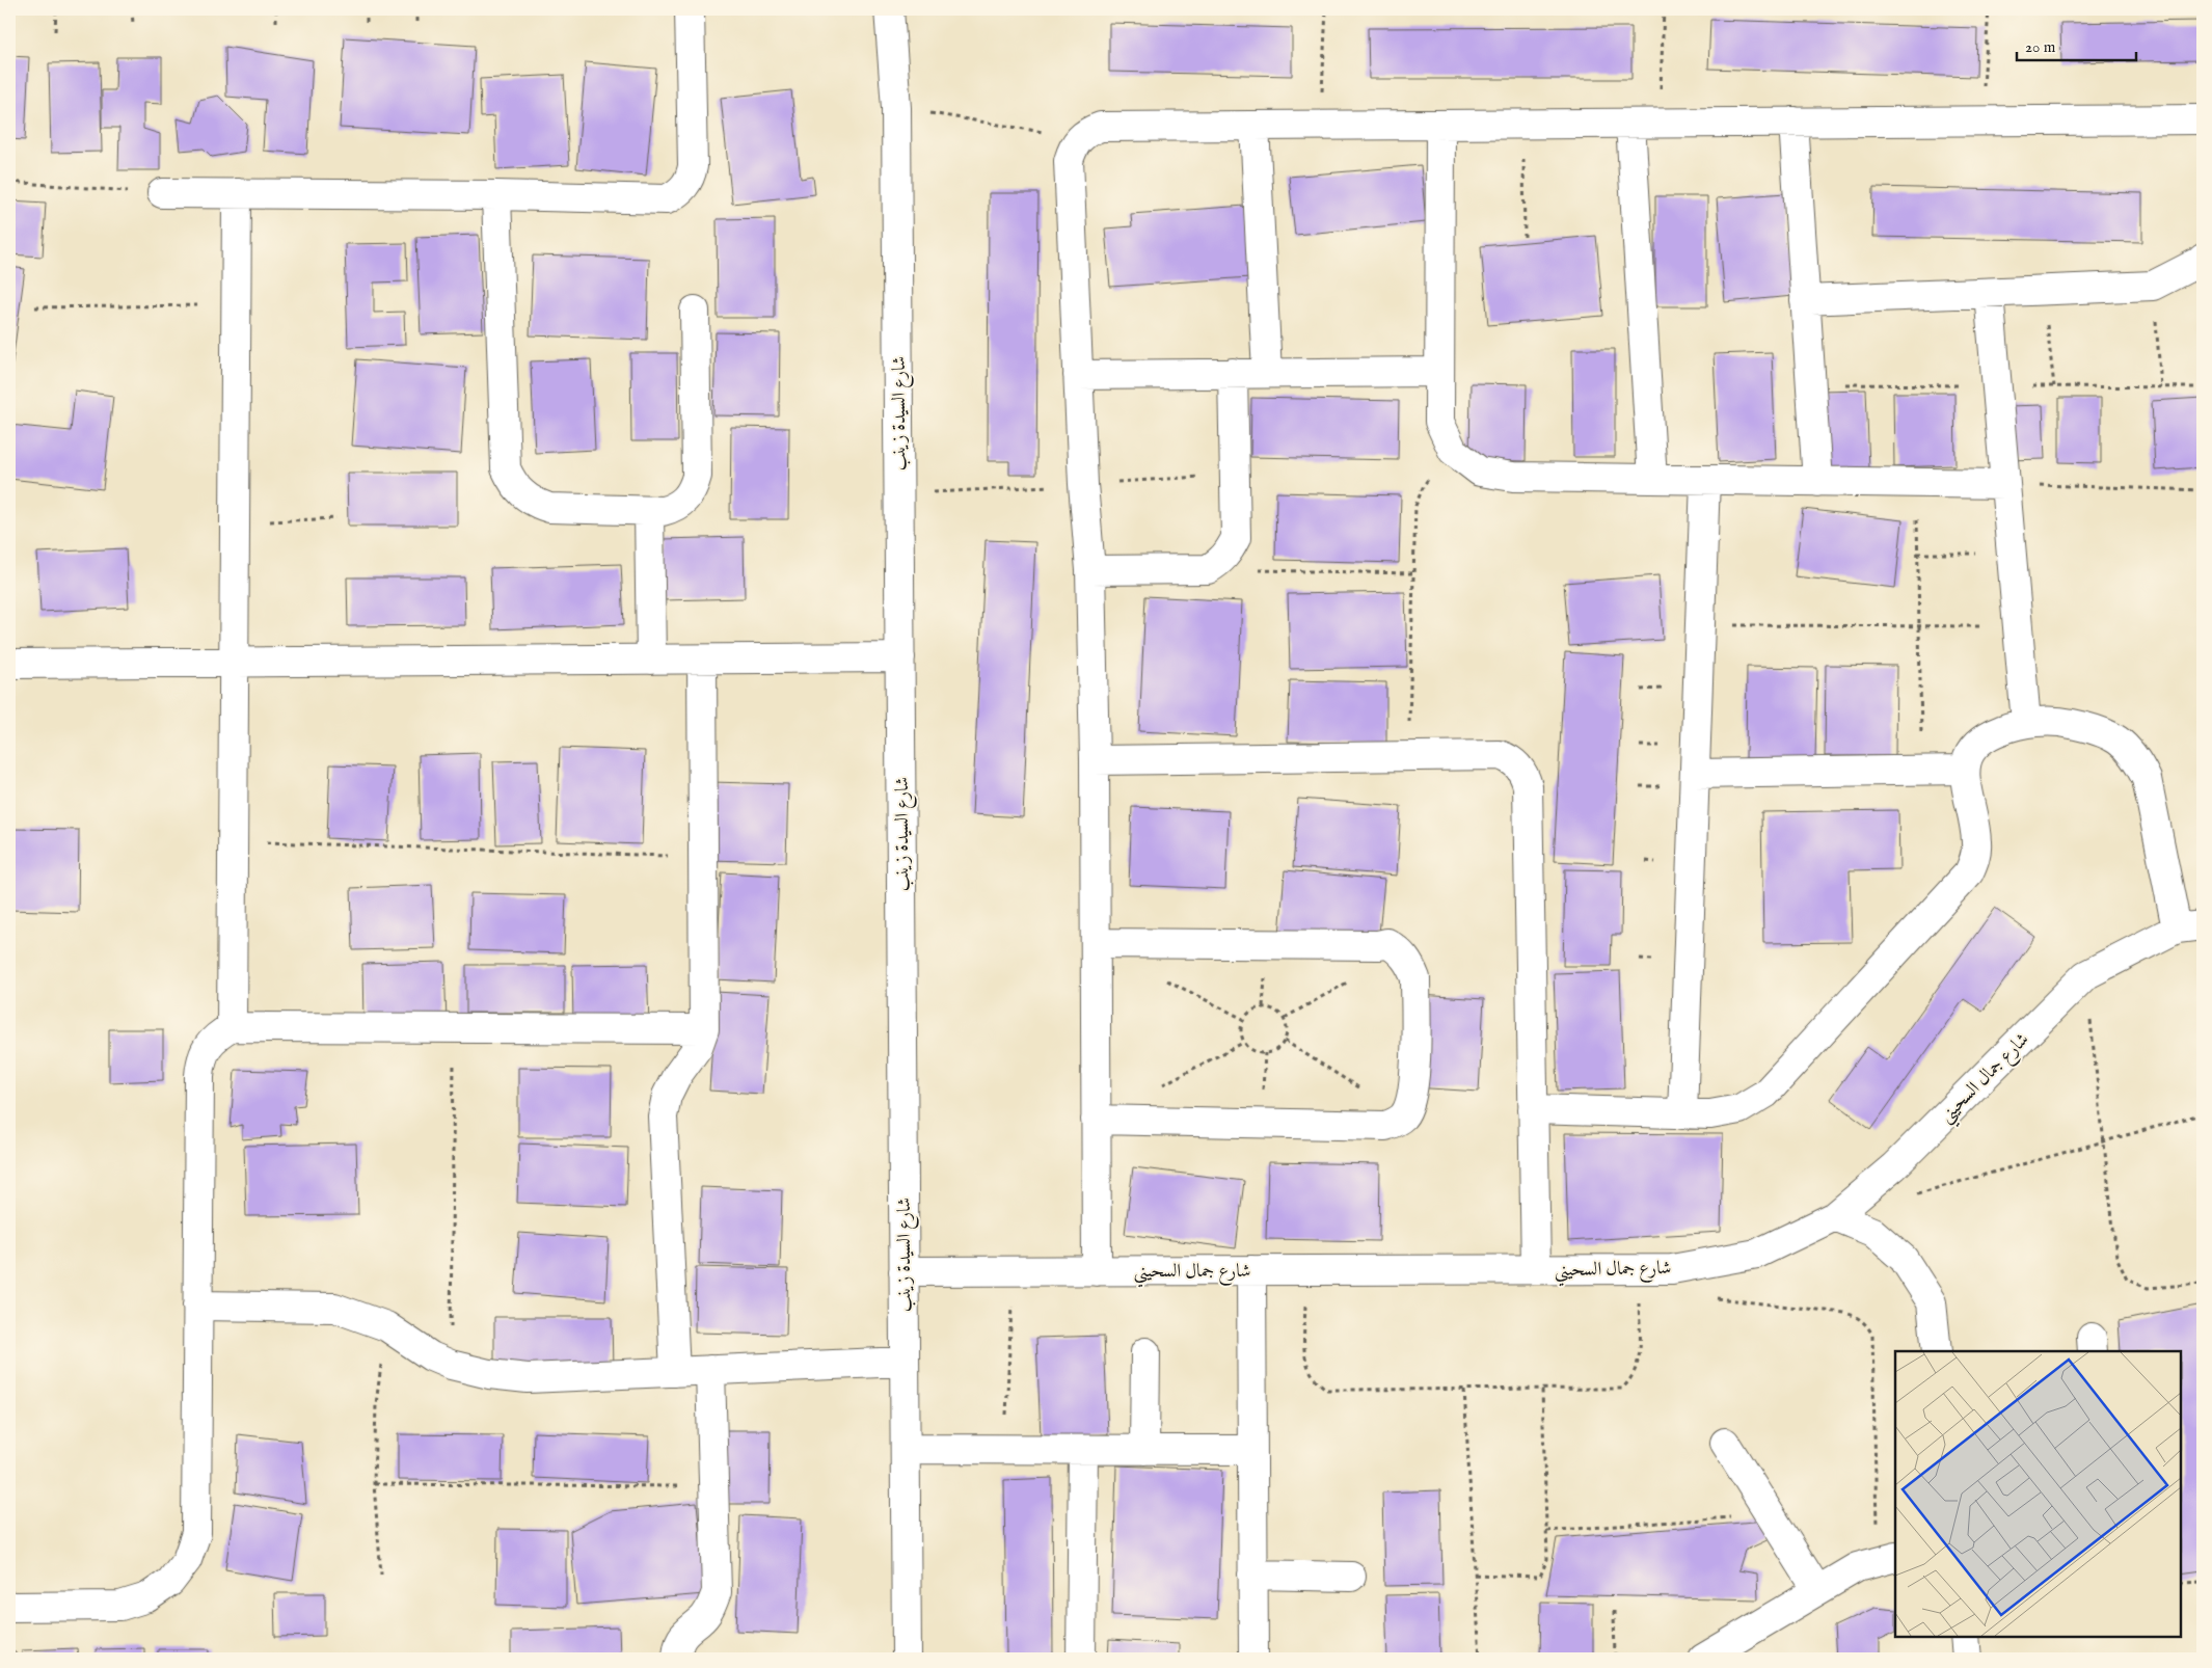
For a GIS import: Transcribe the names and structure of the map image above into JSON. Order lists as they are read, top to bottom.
{
  "streets": {
    "street": ["شارع السيدة زينب", "شارع جمال السحيني"]
  },
  "crossings": [
    ["شارع السيدة زينب", "شارع جمال السحيني"]
  ],
  "scale_bar": "20 m"
}
